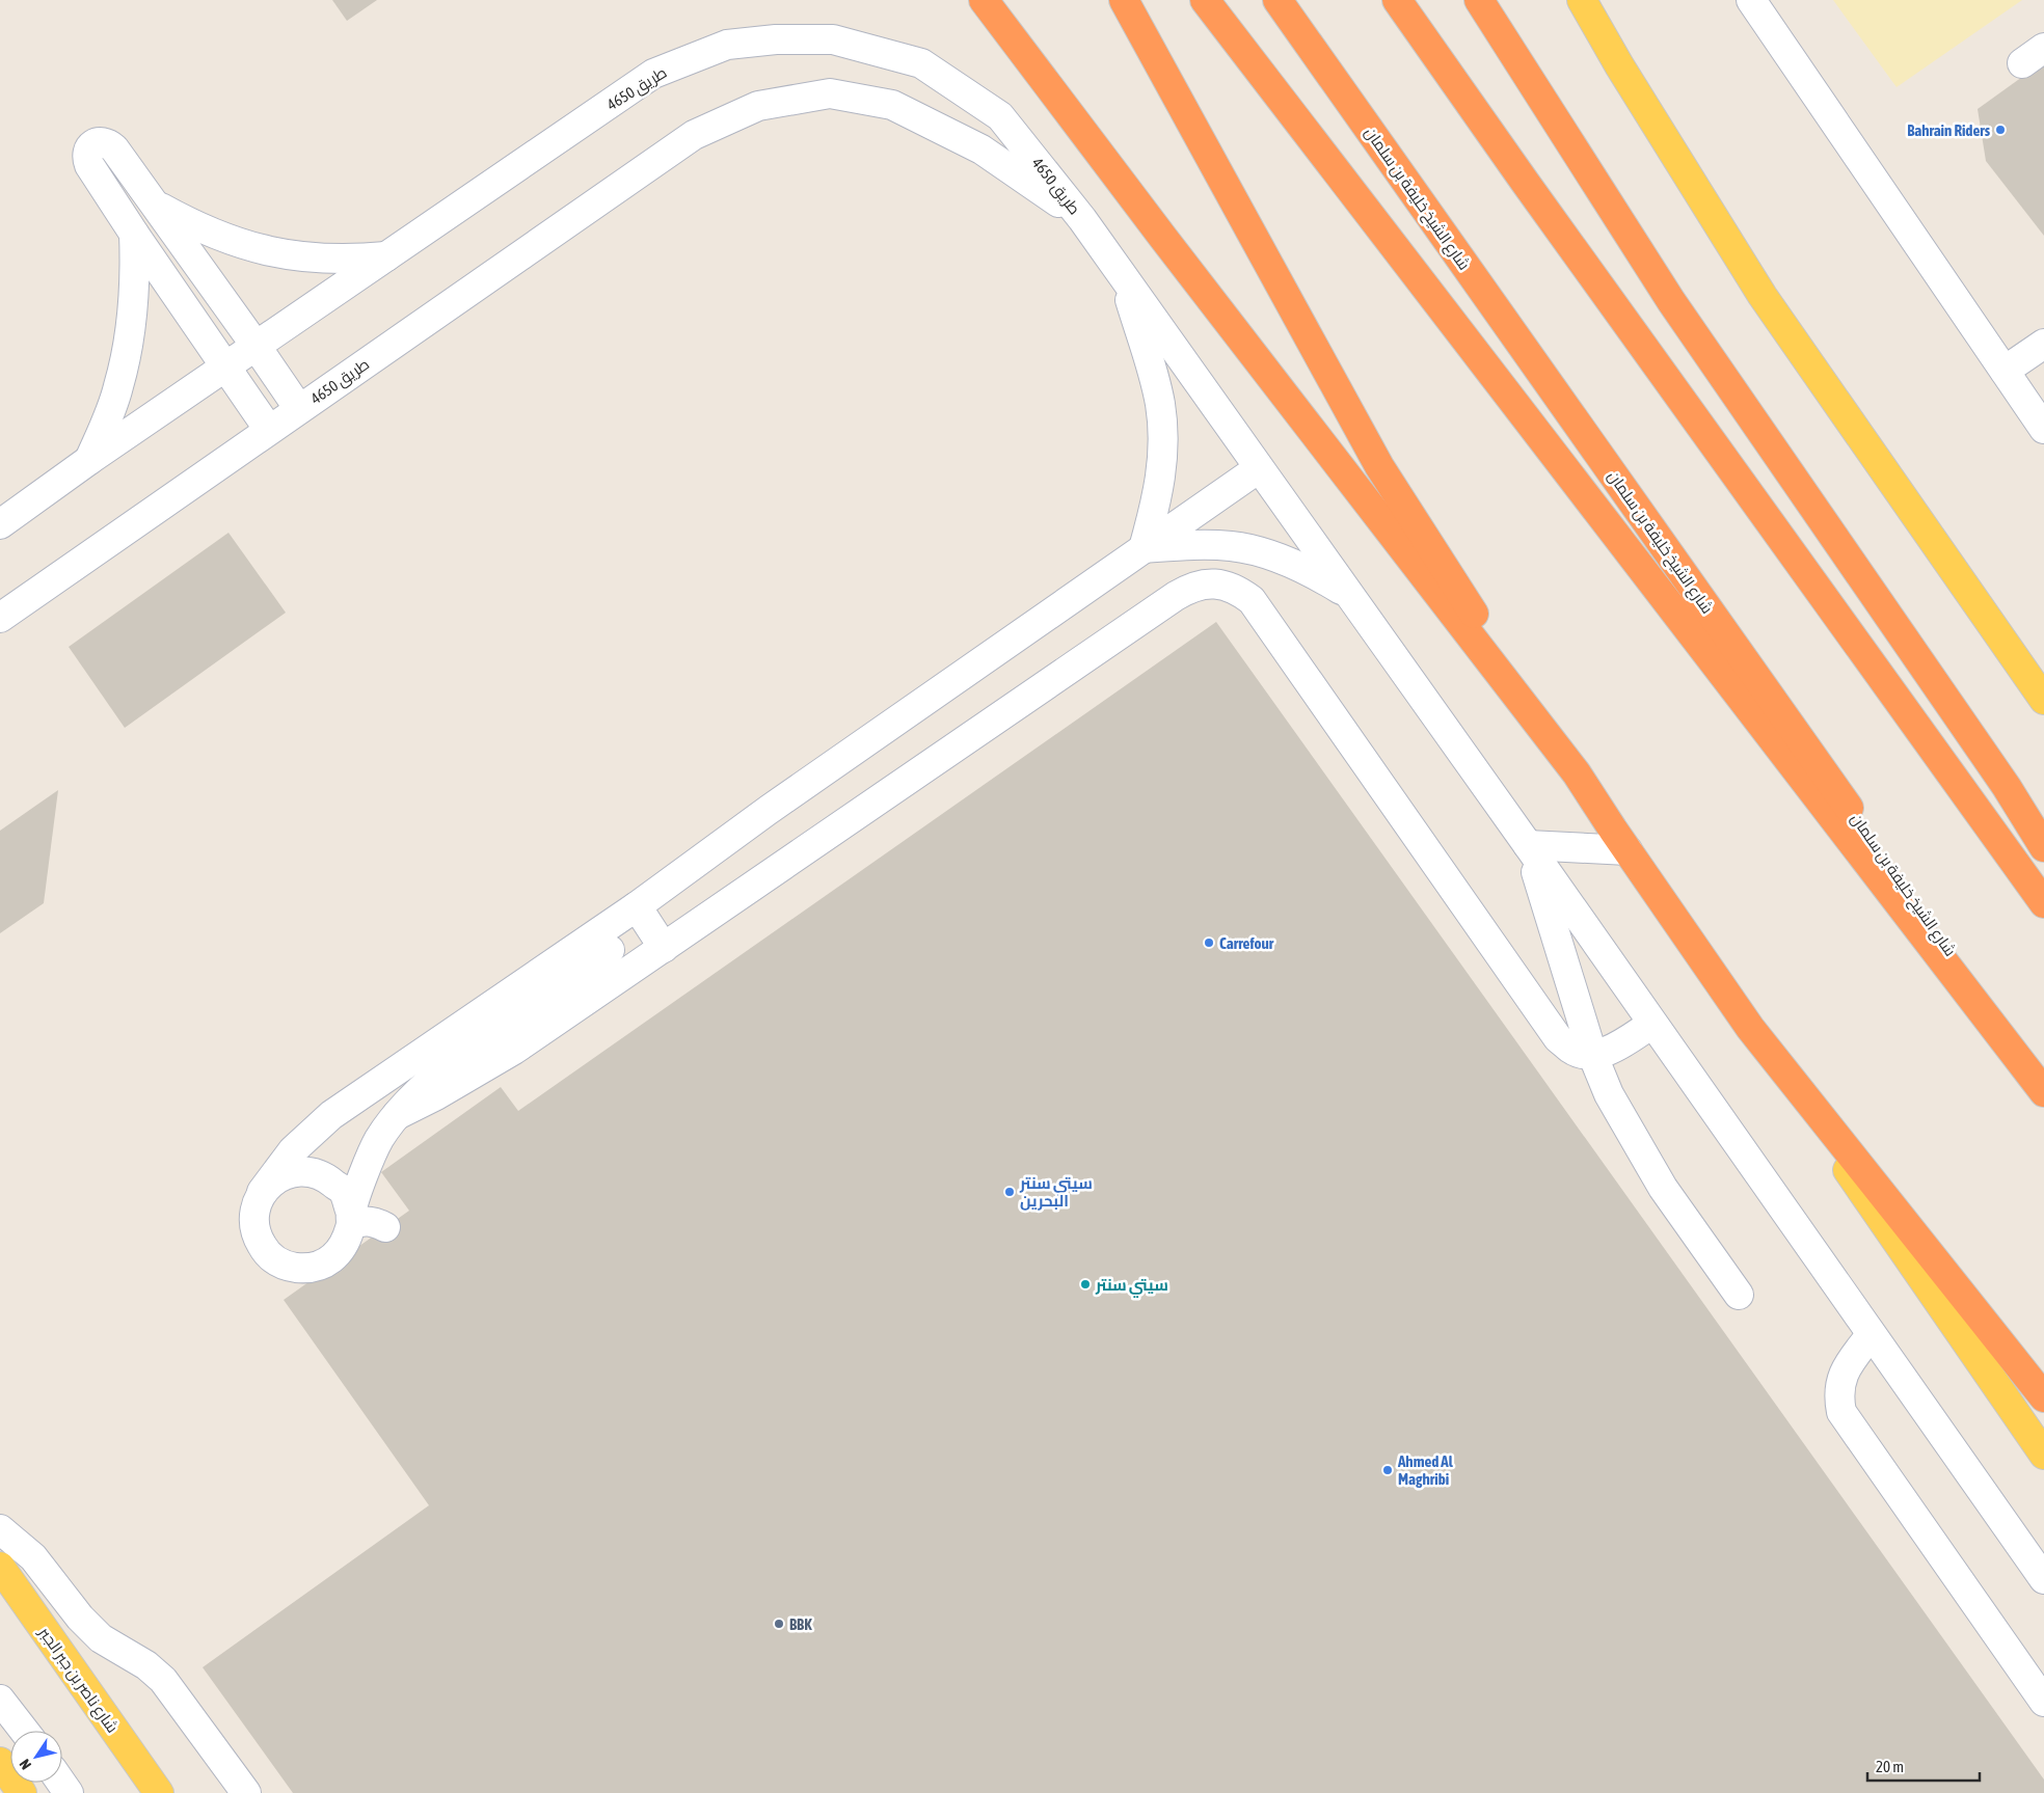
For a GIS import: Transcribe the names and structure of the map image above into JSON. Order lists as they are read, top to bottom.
{
  "streets": {
    "highway": ["شارع الشيخ خليفة بن سلمان"],
    "main road": ["شارع ناصر بن جبر الجبر"],
    "lane": ["طريق 4650"]
  },
  "places": [
    "Bahrain Riders",
    "Carrefour",
    "سيتي سنتر البحرين",
    "سيتي سنتر",
    "Ahmed Al Maghribi",
    "BBK"
  ],
  "scale_bar": "20 m",
  "north": "bottom left"
}
